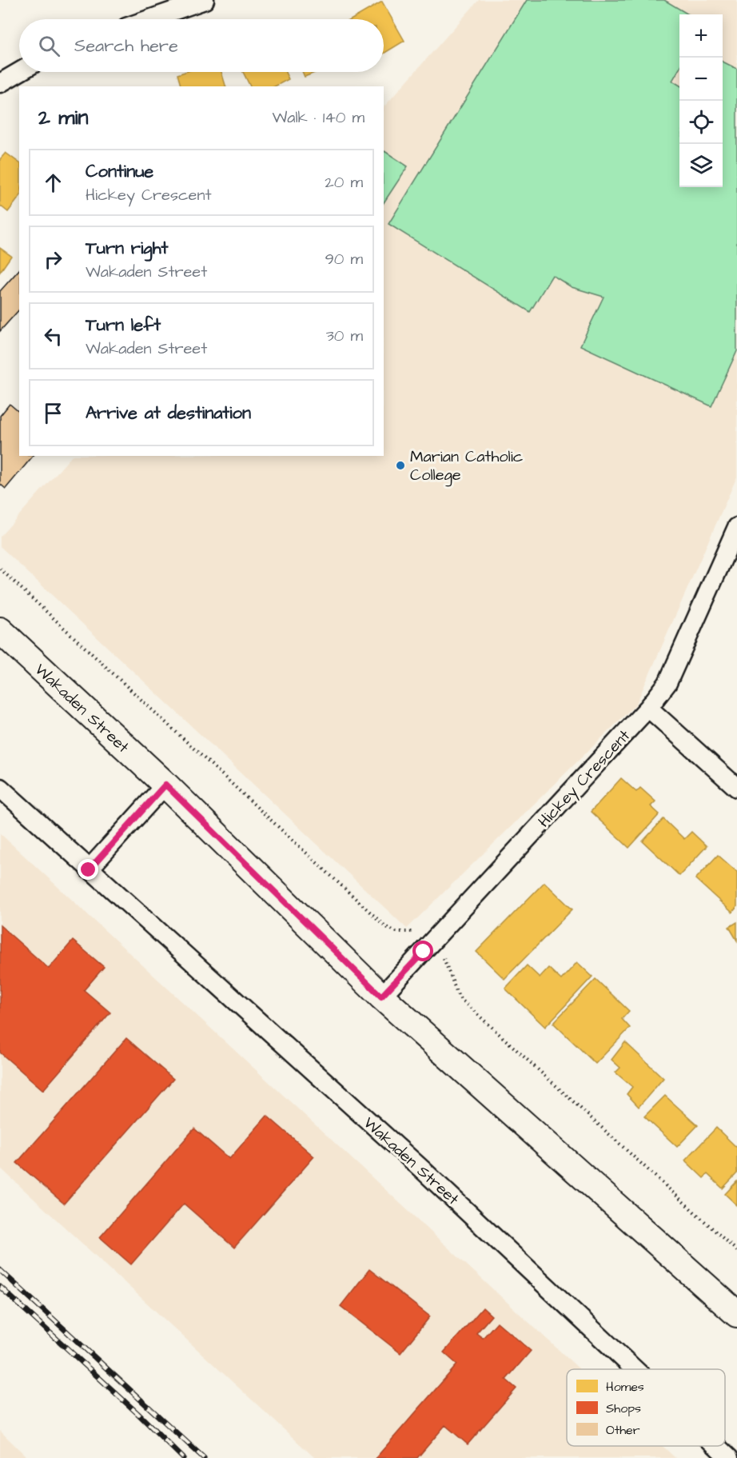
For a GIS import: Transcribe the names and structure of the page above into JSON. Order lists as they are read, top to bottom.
{
  "streets": {
    "main road": ["Wakaden Street"],
    "street": ["Hickey Crescent"]
  },
  "crossings": [
    ["Wakaden Street", "Hickey Crescent"]
  ],
  "places": ["Marian Catholic College"],
  "legend": ["Homes", "Shops", "Other"],
  "page": {
    "map_buttons": ["+", "−"],
    "search": "Search here",
    "heading": ["2 min", "Walk · 140 m"],
    "list": [
      ["Continue", "Hickey Crescent", "20 m"],
      ["Turn right", "Wakaden Street", "90 m"],
      ["Turn left", "Wakaden Street", "30 m"],
      "Arrive at destination"
    ]
  }
}
